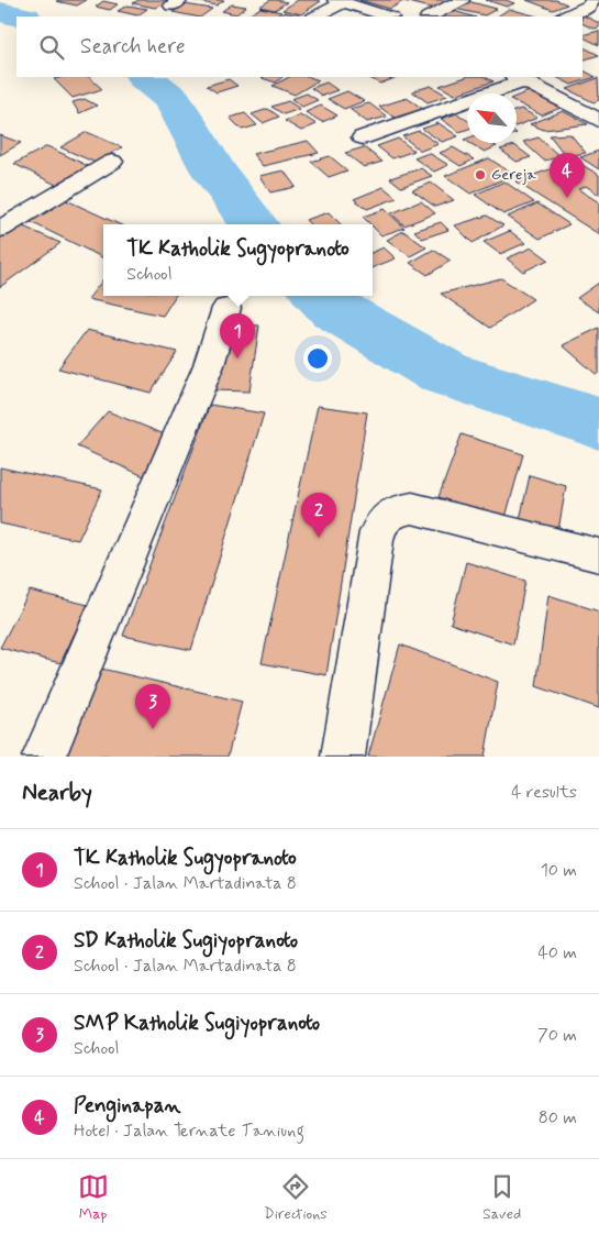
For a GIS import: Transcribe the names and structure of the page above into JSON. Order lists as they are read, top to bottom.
{
  "places": ["Gereja"],
  "north": "top left",
  "page": {
    "search": "Search here",
    "pins": [
      "4",
      "1",
      "2",
      "3"
    ],
    "popup": ["TK Katholik Sugyopranoto", "School"],
    "heading": ["Nearby", "4 results"],
    "list": [
      {
        "mark": "1",
        "name": "TK Katholik Sugyopranoto",
        "note": "School · Jalan Martadinata 8",
        "value": "10 m"
      },
      {
        "mark": "2",
        "name": "SD Katholik Sugiyopranoto",
        "note": "School · Jalan Martadinata 8",
        "value": "40 m"
      },
      {
        "mark": "3",
        "name": "SMP Katholik Sugiyopranoto",
        "note": "School",
        "value": "70 m"
      },
      {
        "mark": "4",
        "name": "Penginapan",
        "note": "Hotel · Jalan Ternate Taniung",
        "value": "80 m"
      }
    ],
    "nav": ["Map", "Directions", "Saved"]
  }
}
